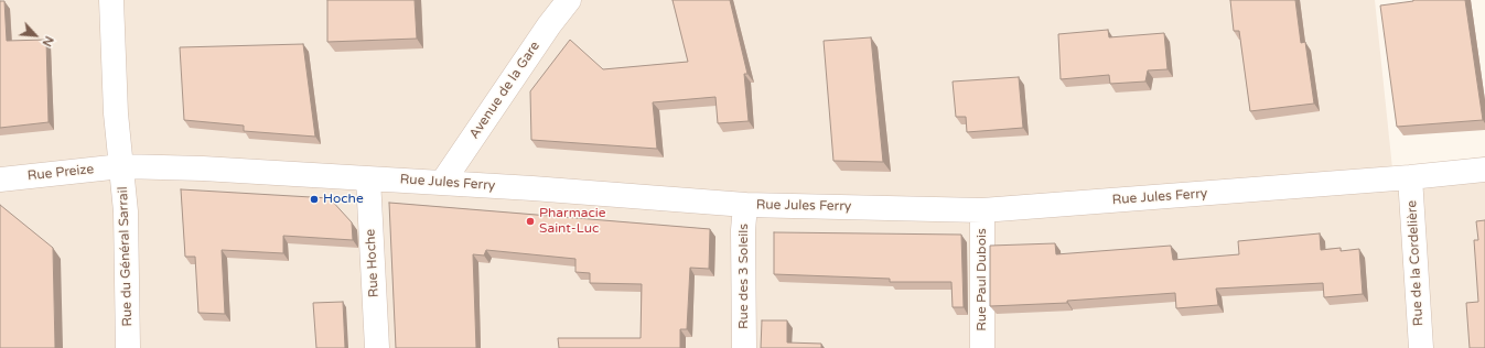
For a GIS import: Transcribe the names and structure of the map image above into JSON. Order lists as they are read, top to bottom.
{
  "streets": {
    "street": [
      "Avenue de la Gare",
      "Rue Preize",
      "Rue Jules Ferry",
      "Rue du Général Sarrail",
      "Rue Hoche",
      "Rue de la Cordelière",
      "Rue des 3 Soleils",
      "Rue Paul Dubois"
    ]
  },
  "crossings": [
    ["Avenue de la Gare", "Rue Jules Ferry"],
    ["Rue Preize", "Rue Jules Ferry"],
    ["Rue Preize", "Rue du Général Sarrail"],
    ["Rue Jules Ferry", "Rue du Général Sarrail"],
    ["Rue Jules Ferry", "Rue Hoche"],
    ["Rue Jules Ferry", "Rue de la Cordelière"],
    ["Rue Jules Ferry", "Rue des 3 Soleils"],
    ["Rue Jules Ferry", "Rue Paul Dubois"]
  ],
  "places": ["Hoche", "Pharmacie Saint-Luc"],
  "north": "bottom right"
}
